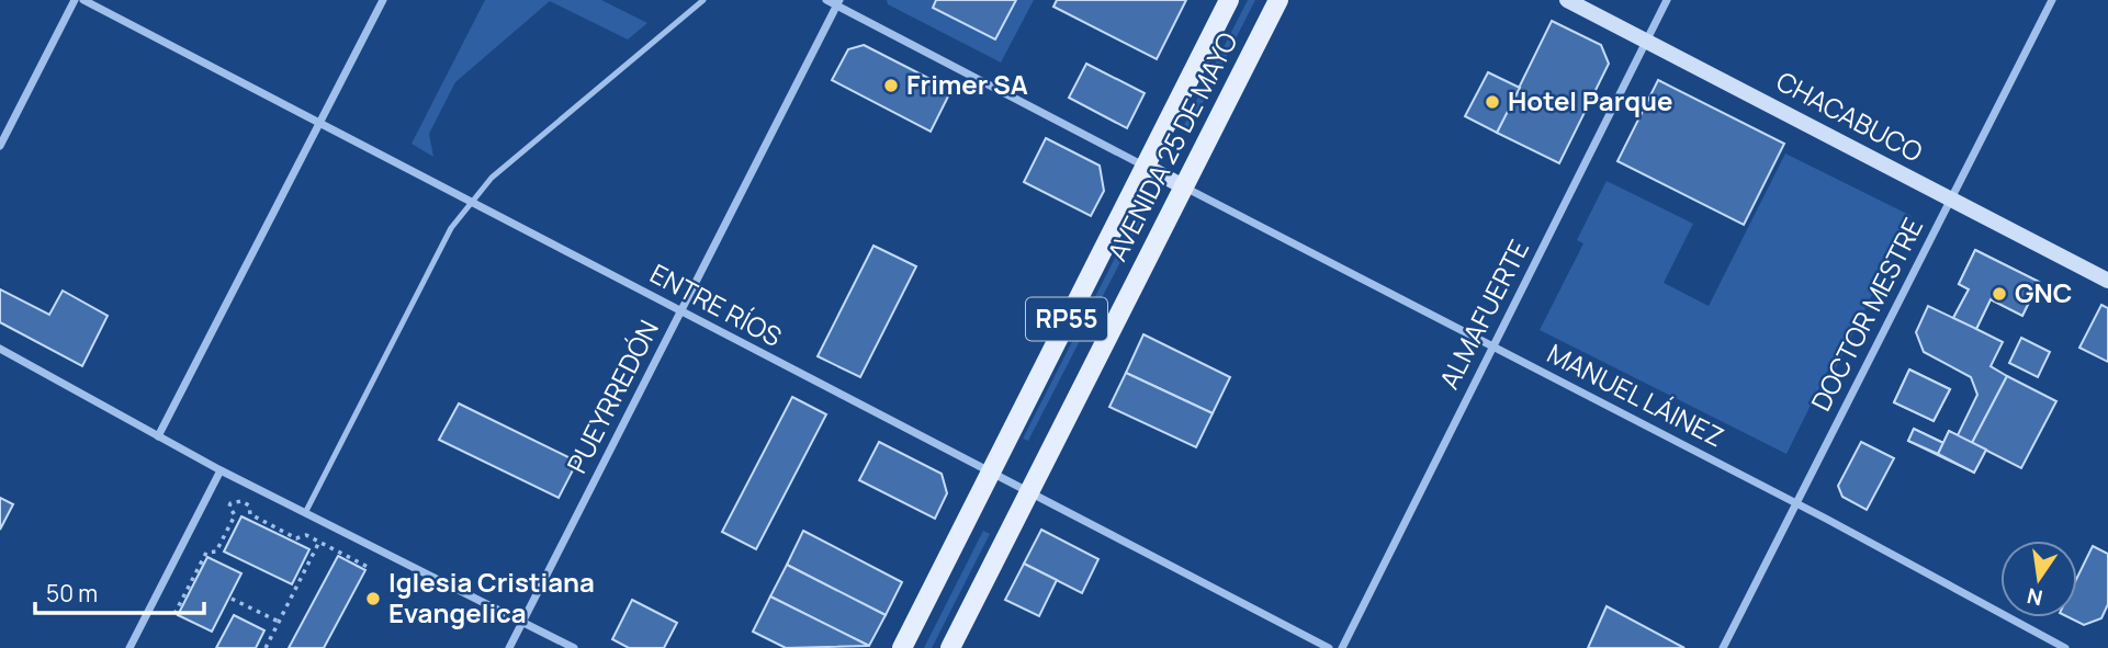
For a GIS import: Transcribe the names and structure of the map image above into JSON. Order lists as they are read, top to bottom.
{
  "streets": {
    "main road": ["CHACABUCO", "AVENIDA 25 DE MAYO", "RP55"],
    "street": [
      "ENTRE RÍOS",
      "ALMAFUERTE",
      "DOCTOR MESTRE",
      "MANUEL LÁINEZ",
      "PUEYRREDÓN"
    ]
  },
  "crossings": [
    ["CHACABUCO", "ALMAFUERTE"],
    ["CHACABUCO", "DOCTOR MESTRE"],
    ["AVENIDA 25 DE MAYO", "ENTRE RÍOS"],
    ["AVENIDA 25 DE MAYO", "MANUEL LÁINEZ"],
    ["ENTRE RÍOS", "PUEYRREDÓN"],
    ["ALMAFUERTE", "MANUEL LÁINEZ"],
    ["DOCTOR MESTRE", "MANUEL LÁINEZ"]
  ],
  "places": [
    "Frimer SA",
    "Hotel Parque",
    "GNC",
    "Iglesia Cristiana Evangelica"
  ],
  "scale_bar": "50 m",
  "north": "bottom"
}
